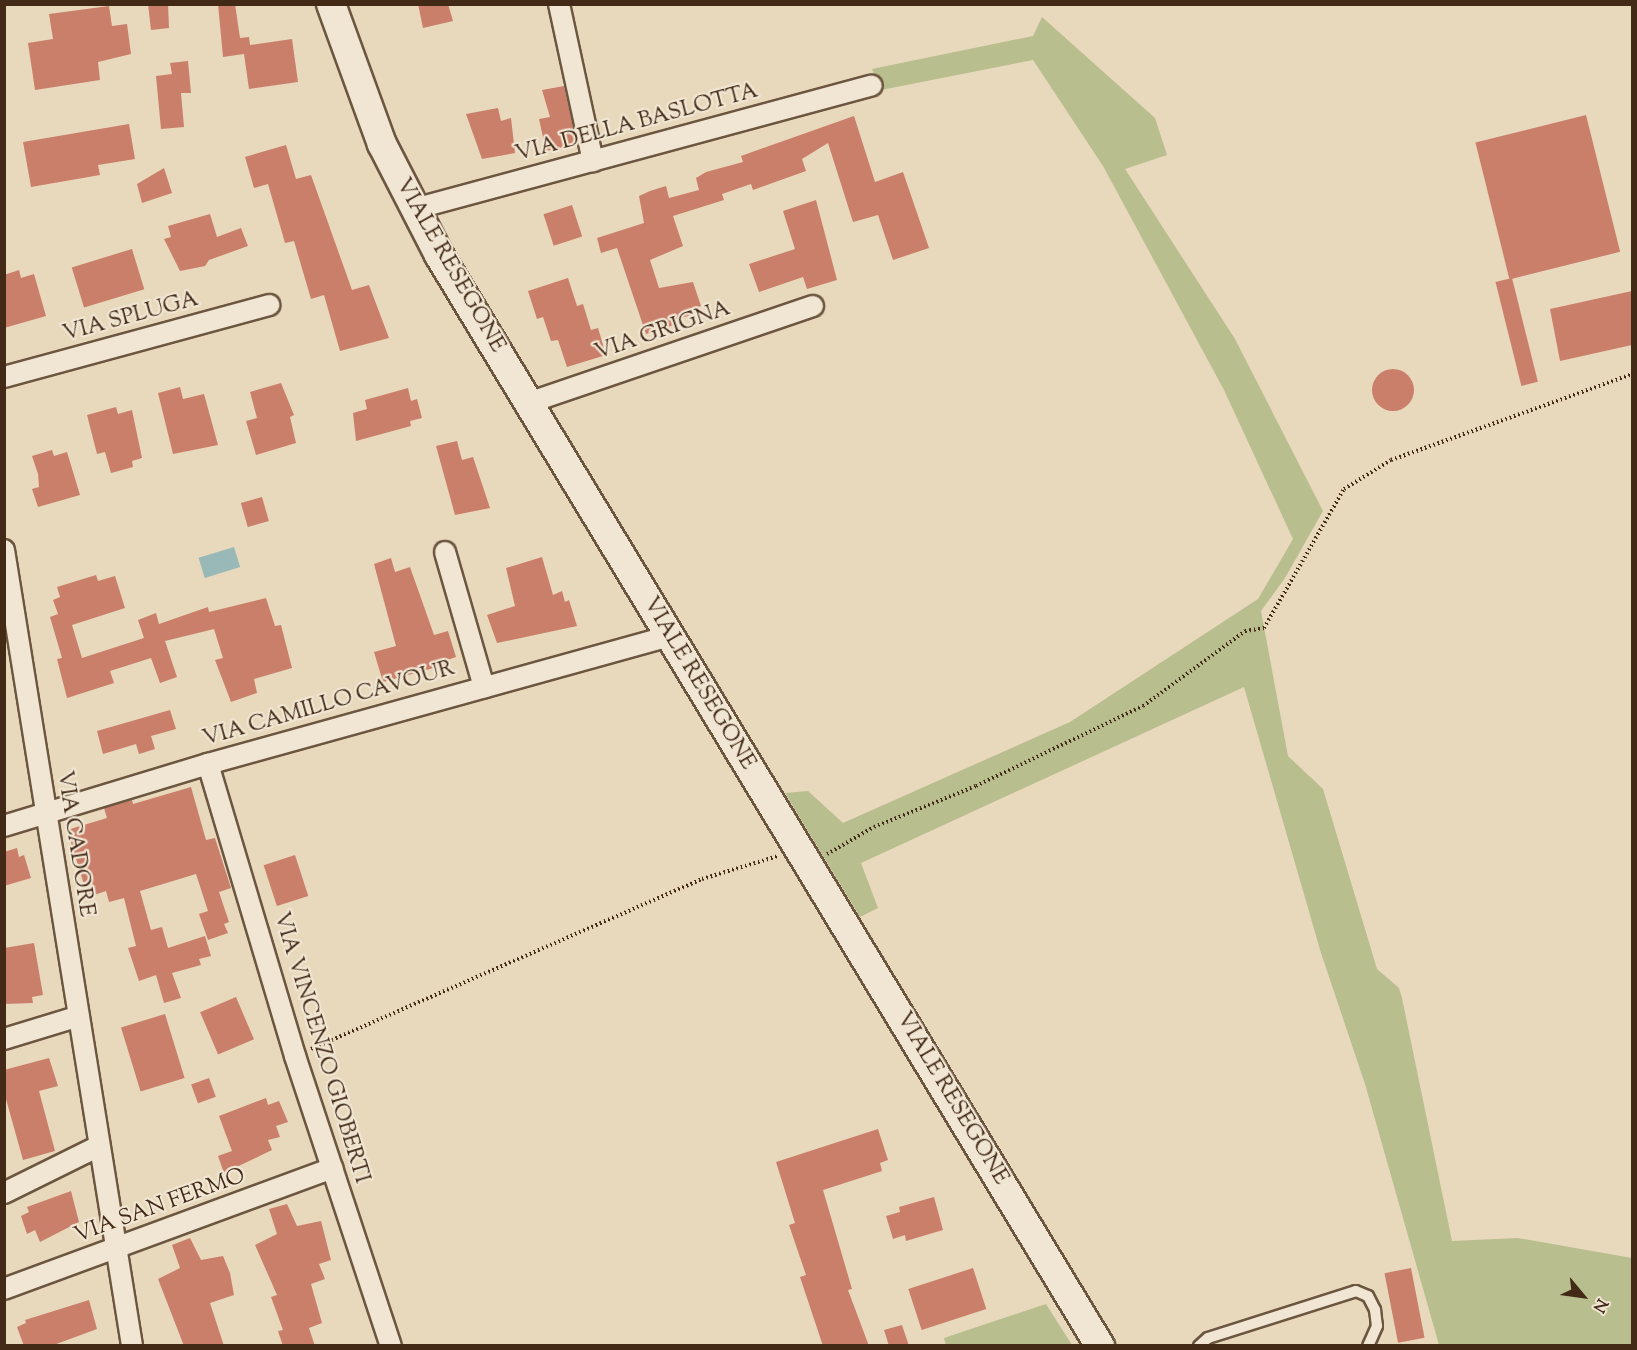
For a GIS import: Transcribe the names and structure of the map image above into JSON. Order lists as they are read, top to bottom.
{
  "streets": {
    "street": [
      "VIA DELLA BASLOTTA",
      "VIALE RESEGONE",
      "VIA SPLUGA",
      "VIA GRIGNA",
      "VIA CAMILLO CAVOUR",
      "VIA CADORE",
      "VIA VINCENZO GIOBERTI",
      "VIA SAN FERMO"
    ]
  },
  "crossings": [
    ["VIA DELLA BASLOTTA", "VIALE RESEGONE"],
    ["VIALE RESEGONE", "VIA GRIGNA"],
    ["VIALE RESEGONE", "VIA CAMILLO CAVOUR"],
    ["VIA CAMILLO CAVOUR", "VIA CADORE"],
    ["VIA CAMILLO CAVOUR", "VIA VINCENZO GIOBERTI"],
    ["VIA CADORE", "VIA SAN FERMO"],
    ["VIA VINCENZO GIOBERTI", "VIA SAN FERMO"]
  ],
  "north": "bottom right"
}
